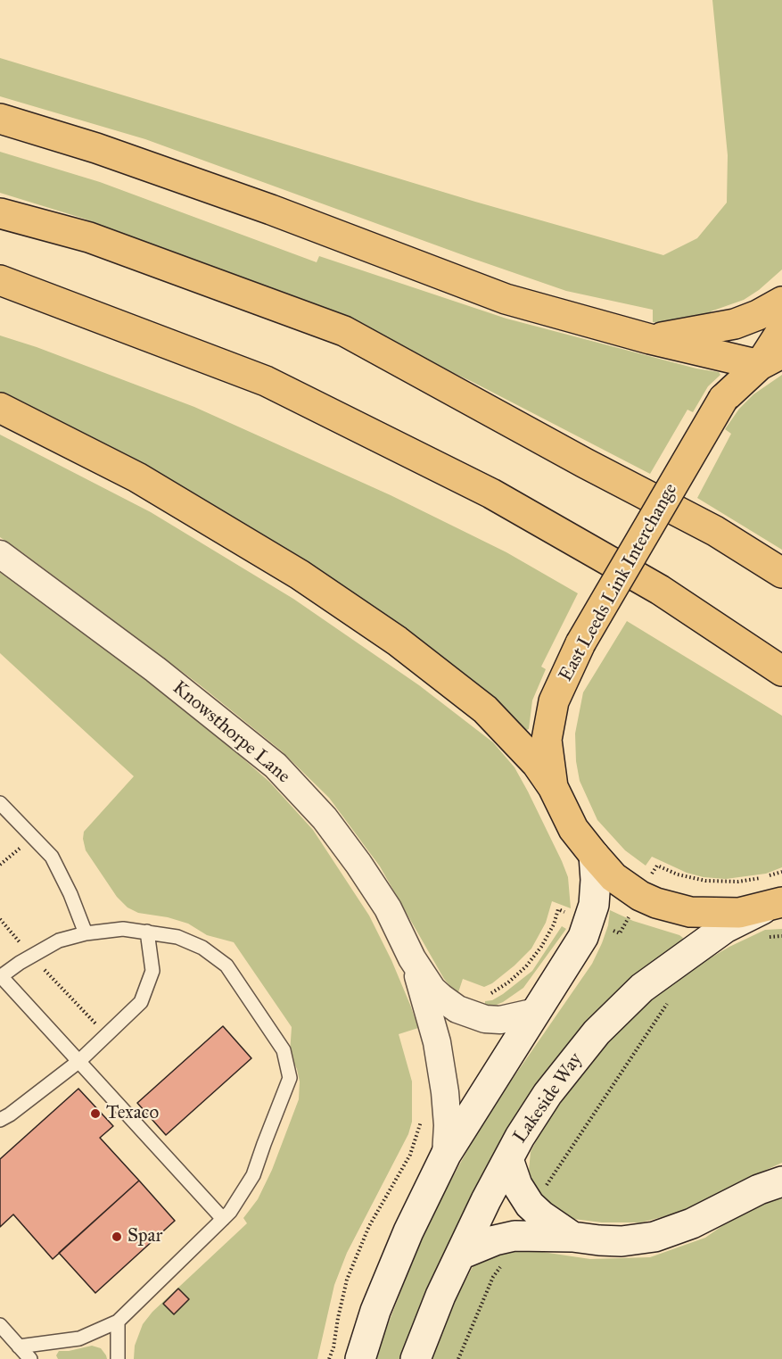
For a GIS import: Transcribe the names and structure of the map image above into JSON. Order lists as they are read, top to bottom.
{
  "streets": {
    "highway": ["East Leeds Link Interchange"],
    "street": ["Knowsthorpe Lane", "Lakeside Way"]
  },
  "crossings": [
    ["East Leeds Link Interchange", "Lakeside Way"]
  ],
  "places": ["Texaco", "Spar"]
}
